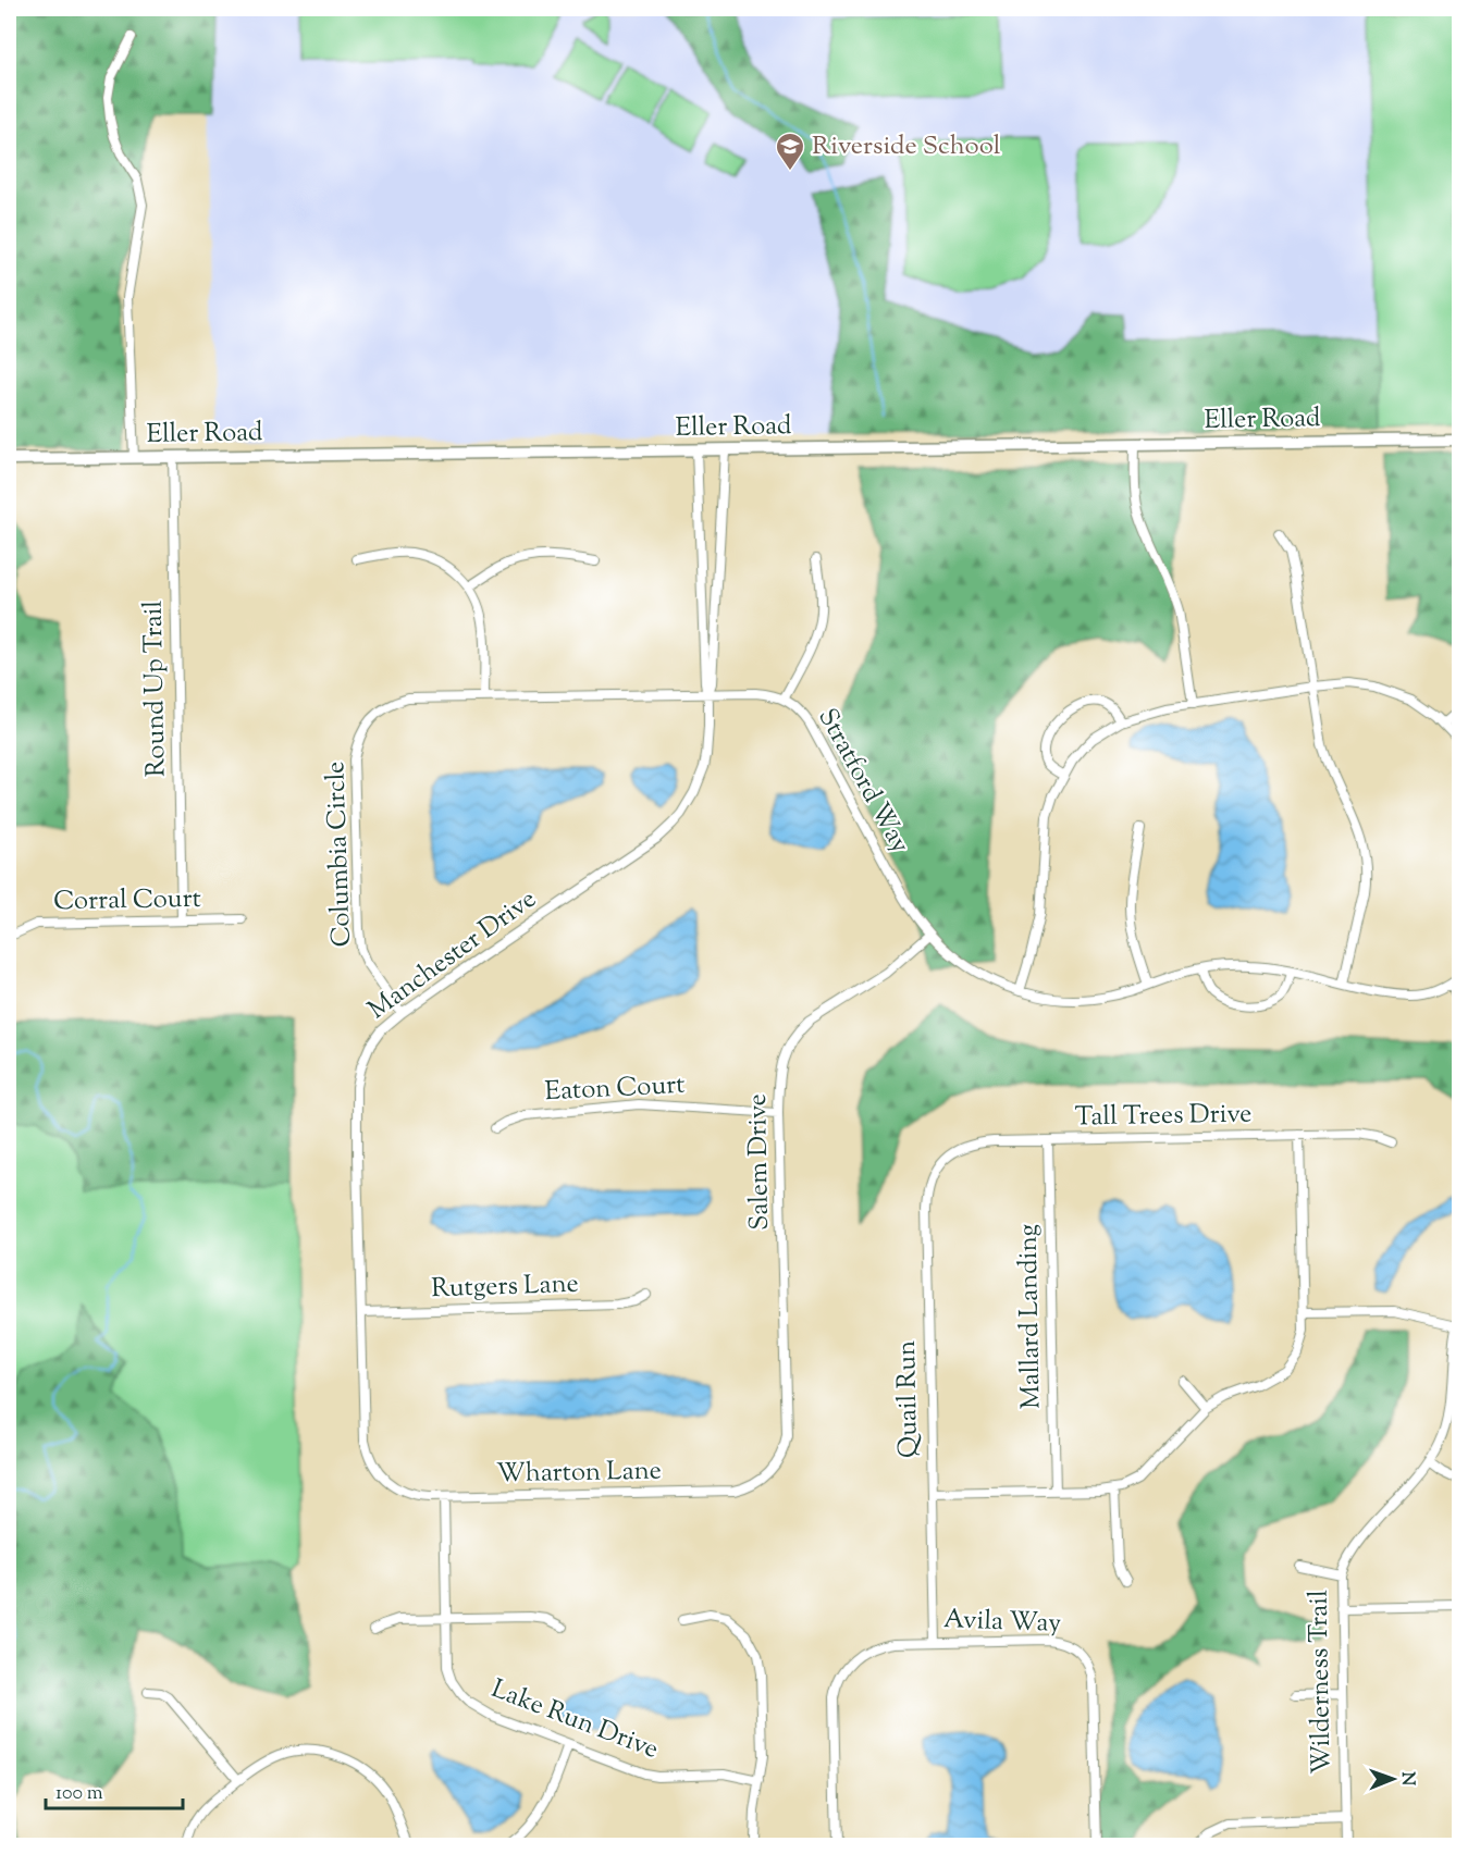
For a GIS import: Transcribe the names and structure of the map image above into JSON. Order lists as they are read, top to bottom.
{
  "streets": {
    "street": [
      "Eller Road",
      "Round Up Trail",
      "Stratford Way",
      "Columbia Circle",
      "Corral Court",
      "Manchester Drive",
      "Eaton Court",
      "Tall Trees Drive",
      "Salem Drive",
      "Rutgers Lane",
      "Mallard Landing",
      "Quail Run",
      "Wharton Lane",
      "Avila Way",
      "Wilderness Trail",
      "Lake Run Drive"
    ]
  },
  "crossings": [
    ["Eller Road", "Round Up Trail"],
    ["Eller Road", "Manchester Drive"],
    ["Round Up Trail", "Corral Court"],
    ["Stratford Way", "Columbia Circle"],
    ["Stratford Way", "Manchester Drive"],
    ["Stratford Way", "Salem Drive"],
    ["Columbia Circle", "Manchester Drive"],
    ["Manchester Drive", "Rutgers Lane"],
    ["Manchester Drive", "Wharton Lane"],
    ["Eaton Court", "Salem Drive"],
    ["Tall Trees Drive", "Mallard Landing"],
    ["Tall Trees Drive", "Quail Run"],
    ["Salem Drive", "Wharton Lane"],
    ["Quail Run", "Avila Way"],
    ["Wharton Lane", "Lake Run Drive"]
  ],
  "places": {
    "school or university": ["Riverside School"]
  },
  "scale_bar": "100 m",
  "north": "right"
}
